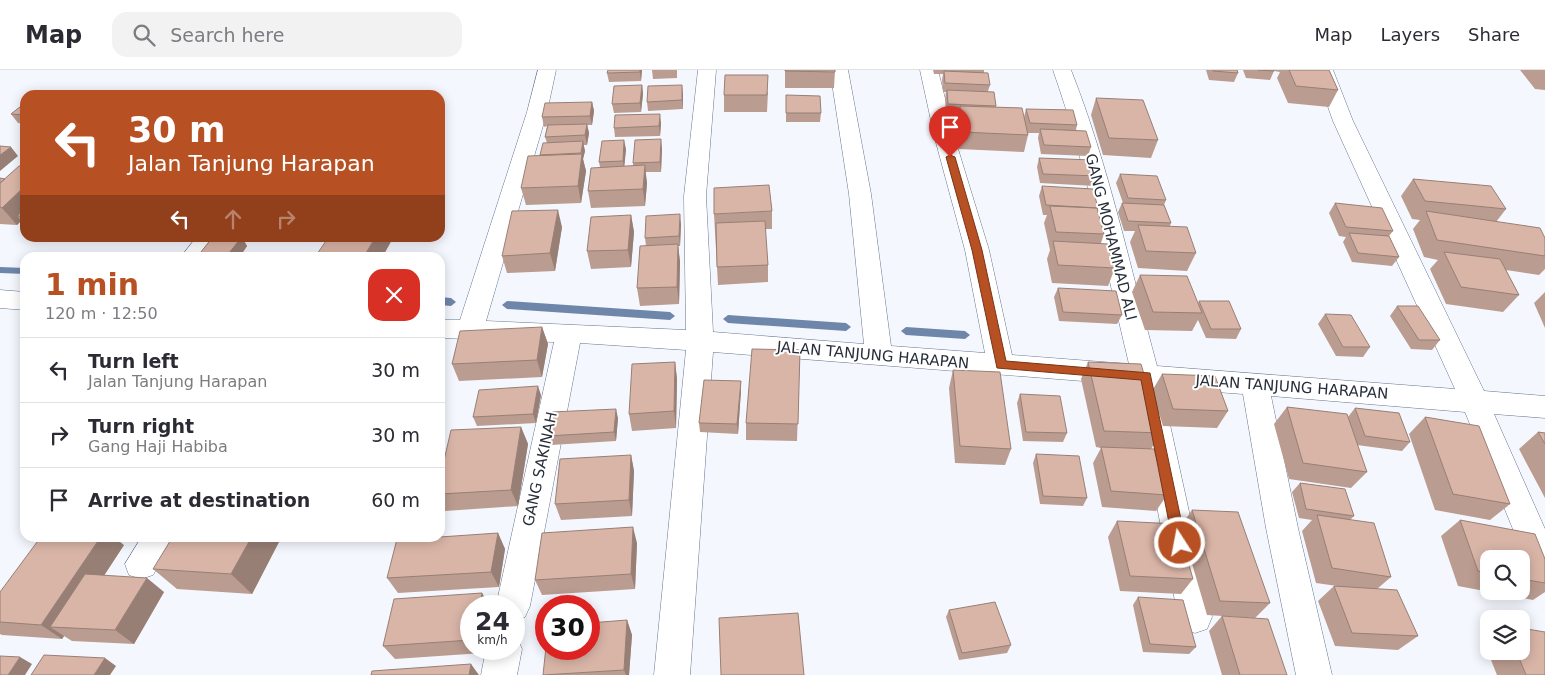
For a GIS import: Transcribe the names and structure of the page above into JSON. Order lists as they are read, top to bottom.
{
  "streets": {
    "street": ["GANG MOHAMMAD ALI", "JALAN TANJUNG HARAPAN", "GANG SAKINAH"]
  },
  "crossings": [
    ["GANG MOHAMMAD ALI", "JALAN TANJUNG HARAPAN"],
    ["JALAN TANJUNG HARAPAN", "GANG SAKINAH"]
  ],
  "page": {
    "header": "Map",
    "search": "Search here",
    "nav": ["Map", "Layers", "Share"],
    "turn": ["30 m", "Jalan Tanjung Harapan"],
    "heading": ["1 min", "120 m · 12:50"],
    "list": [
      {
        "name": "Turn left",
        "note": "Jalan Tanjung Harapan",
        "value": "30 m"
      },
      {
        "name": "Turn right",
        "note": "Gang Haji Habiba",
        "value": "30 m"
      },
      {
        "name": "Arrive at destination",
        "value": "60 m"
      }
    ],
    "speed": "24 km/h",
    "limit": "30"
  }
}
